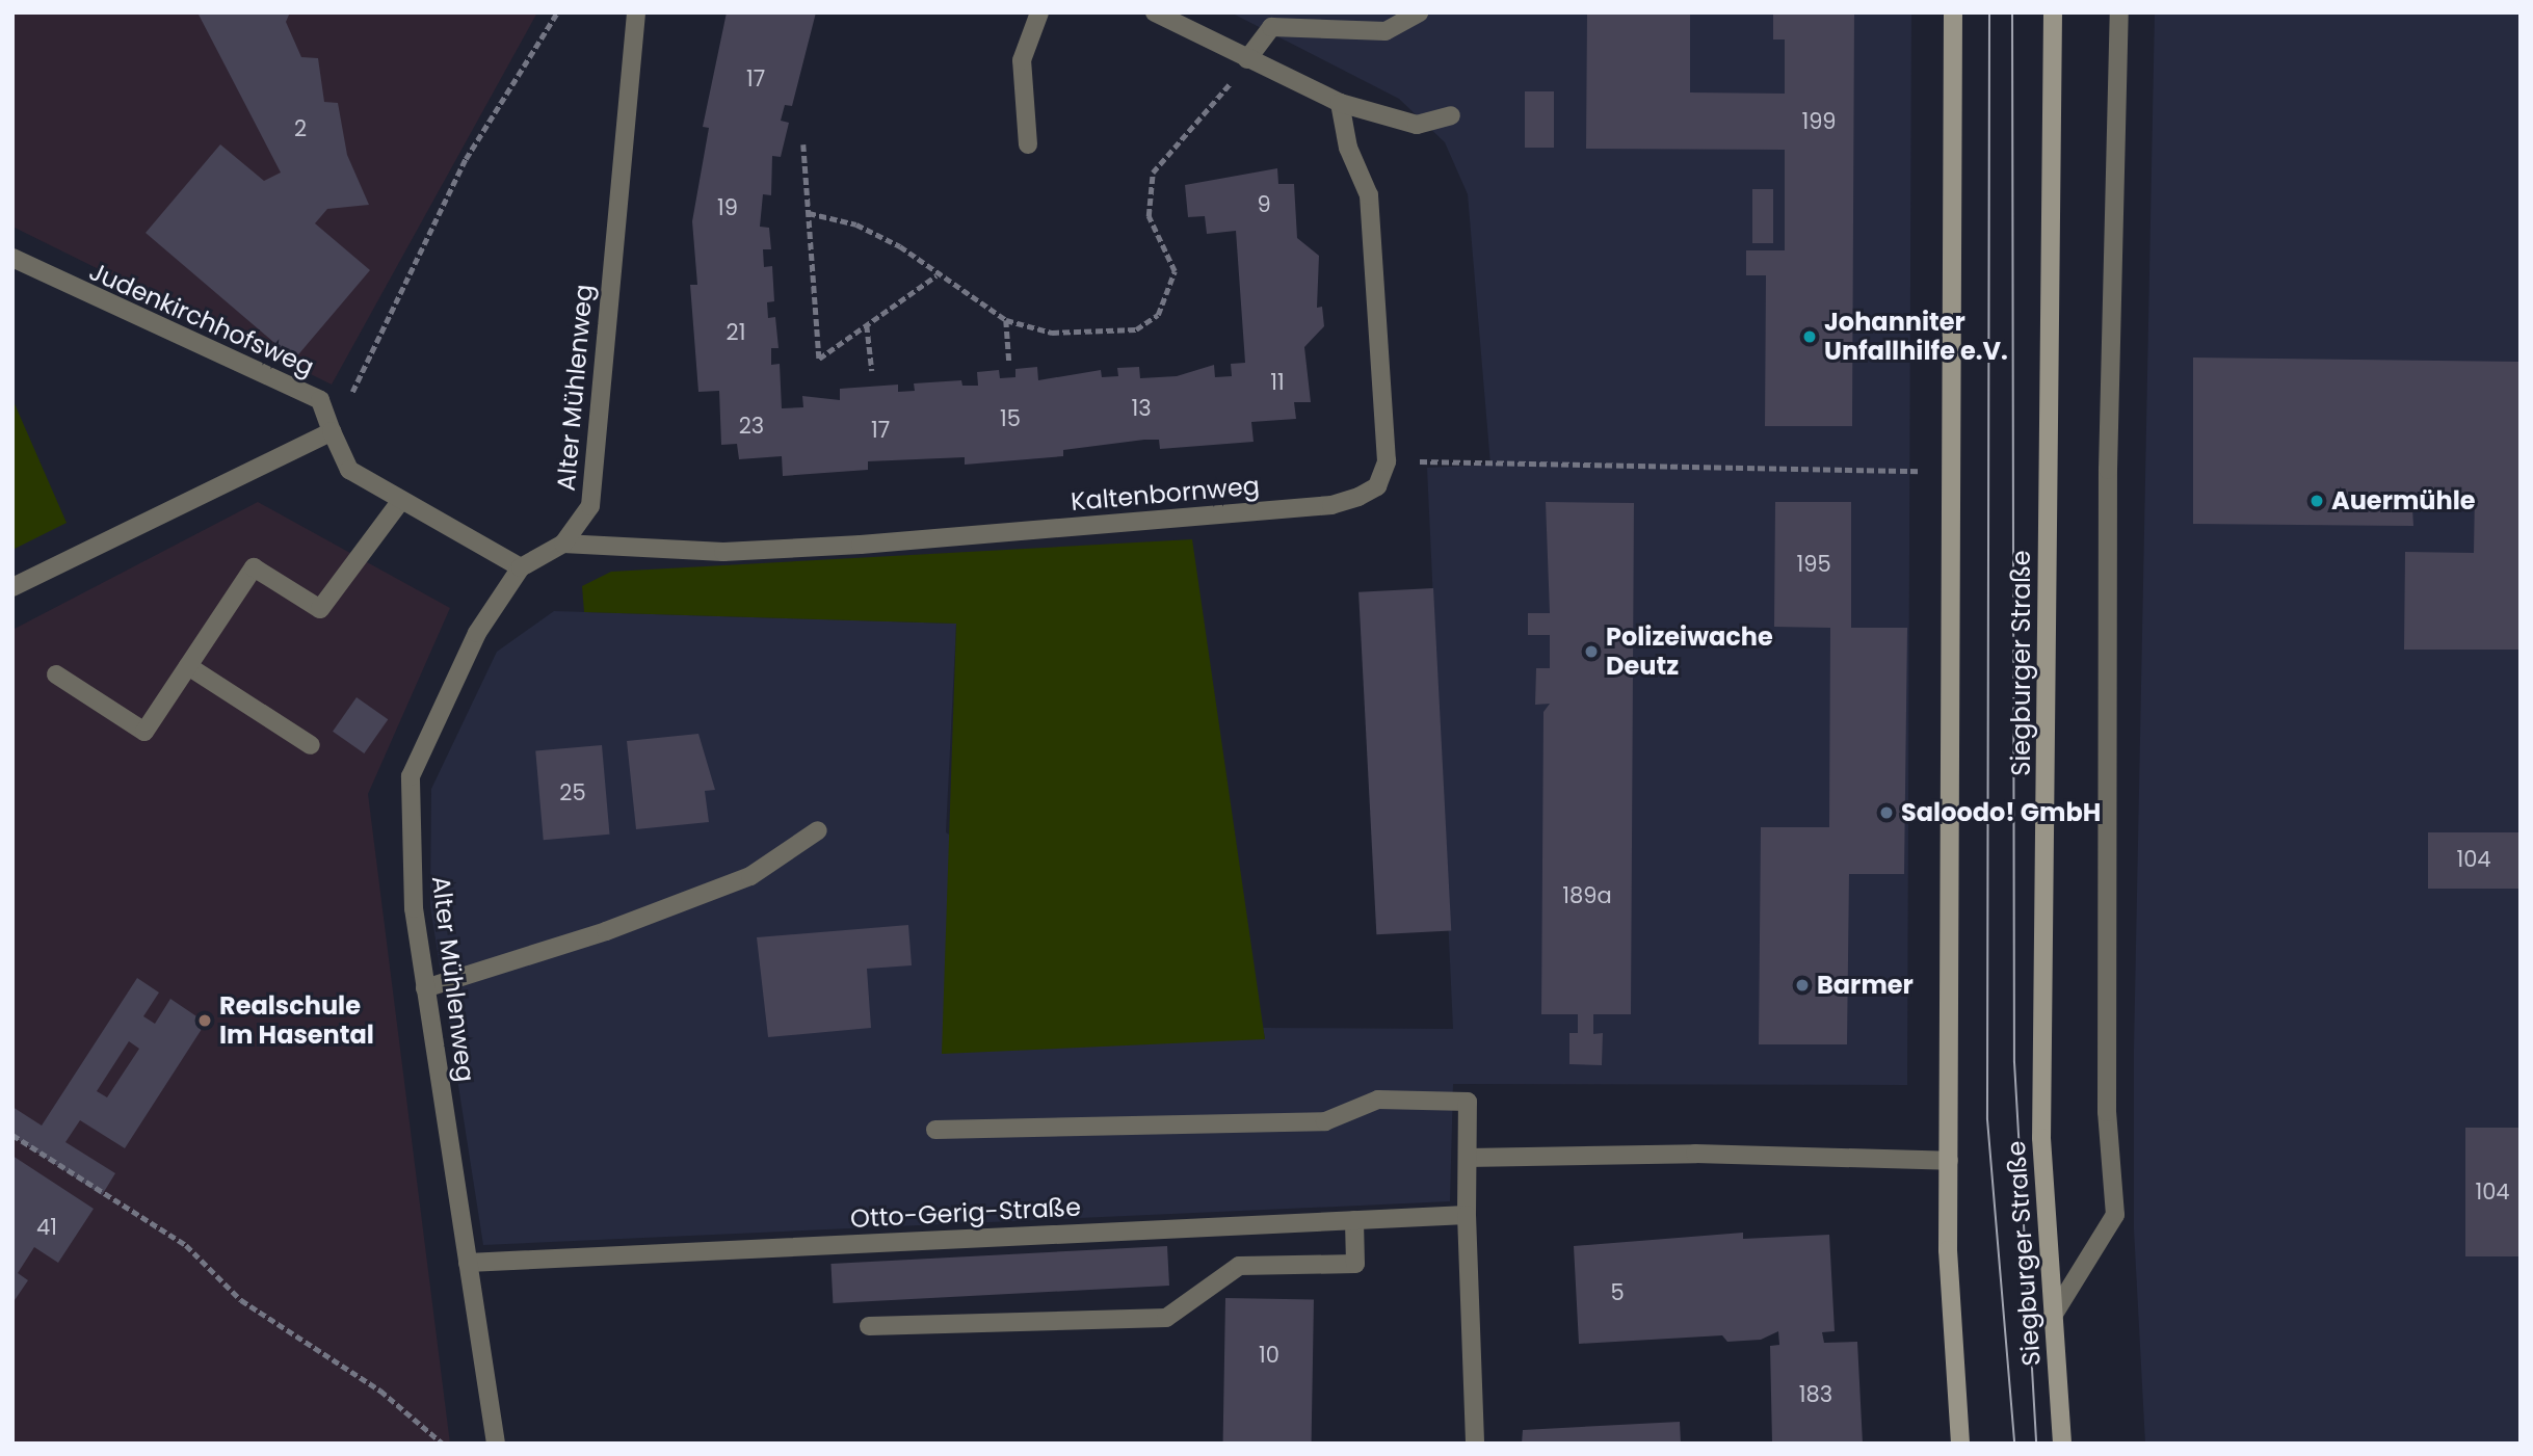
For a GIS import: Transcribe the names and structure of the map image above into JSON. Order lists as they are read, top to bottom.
{
  "streets": {
    "main road": ["Siegburger Straße"],
    "street": [
      "Judenkirchhofsweg",
      "Alter Mühlenweg",
      "Kaltenbornweg",
      "Otto-Gerig-Straße"
    ]
  },
  "crossings": [
    ["Judenkirchhofsweg", "Alter Mühlenweg"],
    ["Alter Mühlenweg", "Kaltenbornweg"],
    ["Alter Mühlenweg", "Otto-Gerig-Straße"]
  ],
  "places": [
    "Johanniter Unfallhilfe e.V.",
    "Auermühle",
    "Polizeiwache Deutz",
    "Saloodo! GmbH",
    "Barmer",
    "Realschule Im Hasental"
  ],
  "house_numbers": [
    "17",
    "199",
    "2",
    "9",
    "19",
    "21",
    "11",
    "13",
    "15",
    "23",
    "17",
    "195",
    "25",
    "104",
    "189a",
    "104",
    "41",
    "5",
    "10",
    "183"
  ]
}
